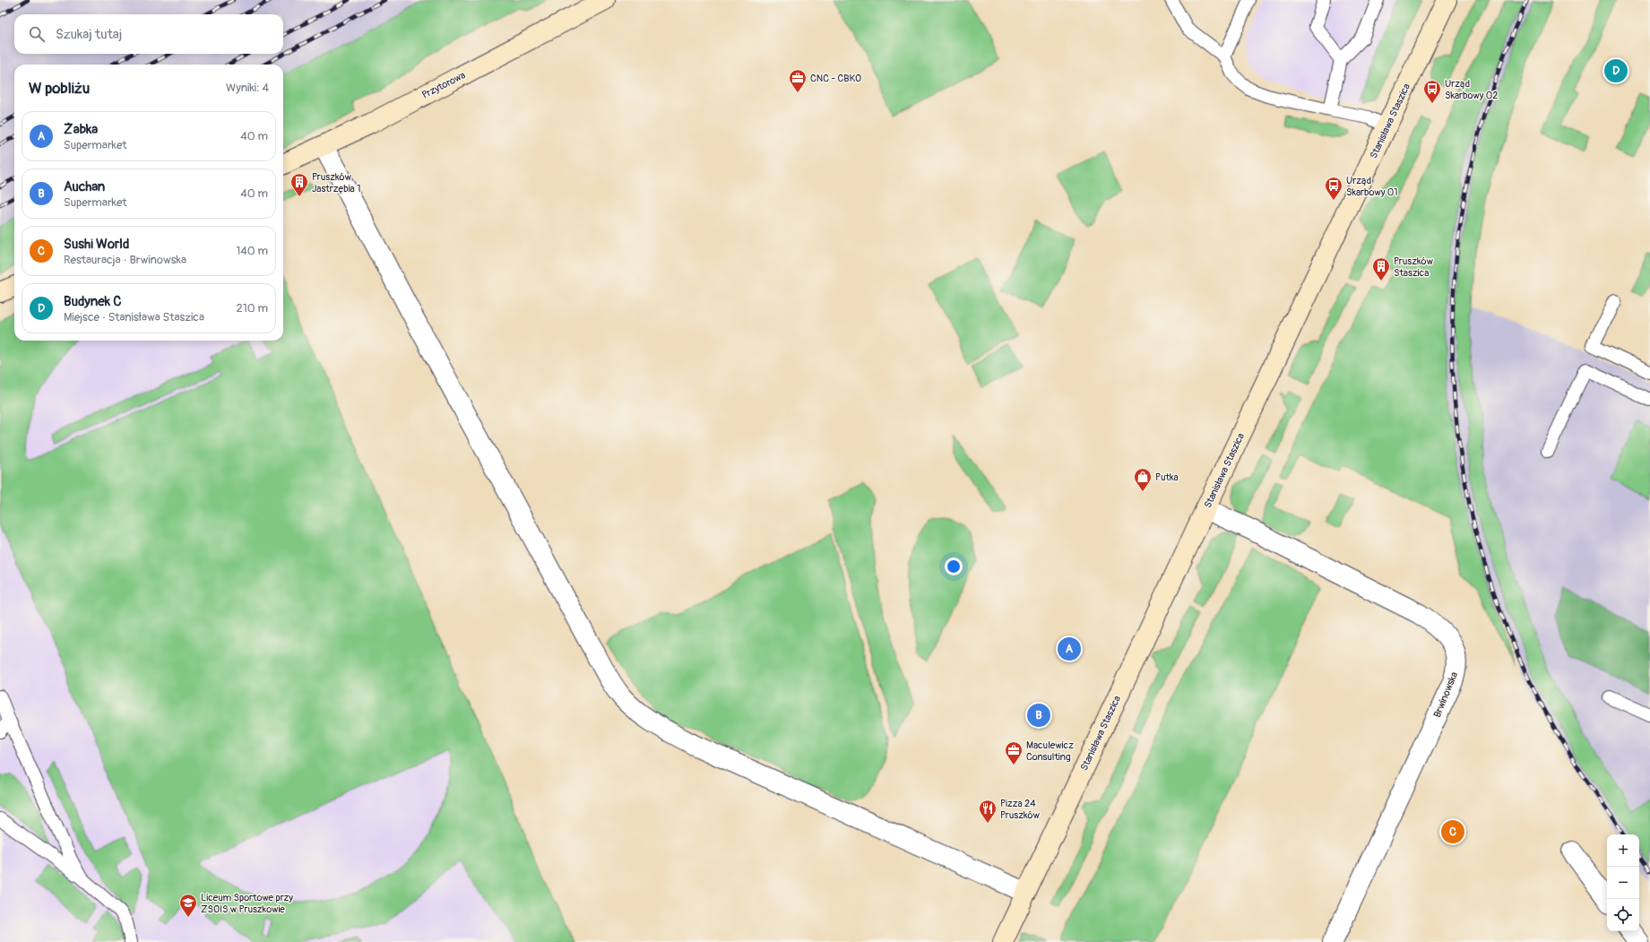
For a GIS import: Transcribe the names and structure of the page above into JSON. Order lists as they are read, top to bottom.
{
  "streets": {
    "street": ["Przytorowa", "Stanisława Staszica", "Brwinowska"]
  },
  "crossings": [
    ["Stanisława Staszica", "Brwinowska"]
  ],
  "places": {
    "office": ["CNC - CBKO", "Maculewicz Consulting"],
    "bus stop": ["Urząd Skarbowy 02", "Urząd Skarbowy 01"],
    "building": ["Pruszków Jastrzębia 1", "Pruszków Staszica"],
    "shop": ["Putka"],
    "restaurant": ["Pizza 24 Pruszków"],
    "school or university": ["Liceum Sportowe przy ZSOIS w Pruszkowie"]
  },
  "page": {
    "search": "Szukaj tutaj",
    "pins": [
      "D",
      "A",
      "B",
      "C"
    ],
    "heading": ["W pobliżu", "Wyniki: 4"],
    "list": [
      {
        "mark": "A",
        "name": "Żabka",
        "note": "Supermarket",
        "value": "40 m"
      },
      {
        "mark": "B",
        "name": "Auchan",
        "note": "Supermarket",
        "value": "40 m"
      },
      {
        "mark": "C",
        "name": "Sushi World",
        "note": "Restauracja · Brwinowska",
        "value": "140 m"
      },
      {
        "mark": "D",
        "name": "Budynek C",
        "note": "Miejsce · Stanisława Staszica",
        "value": "210 m"
      }
    ],
    "map_buttons": ["+", "−"]
  }
}
